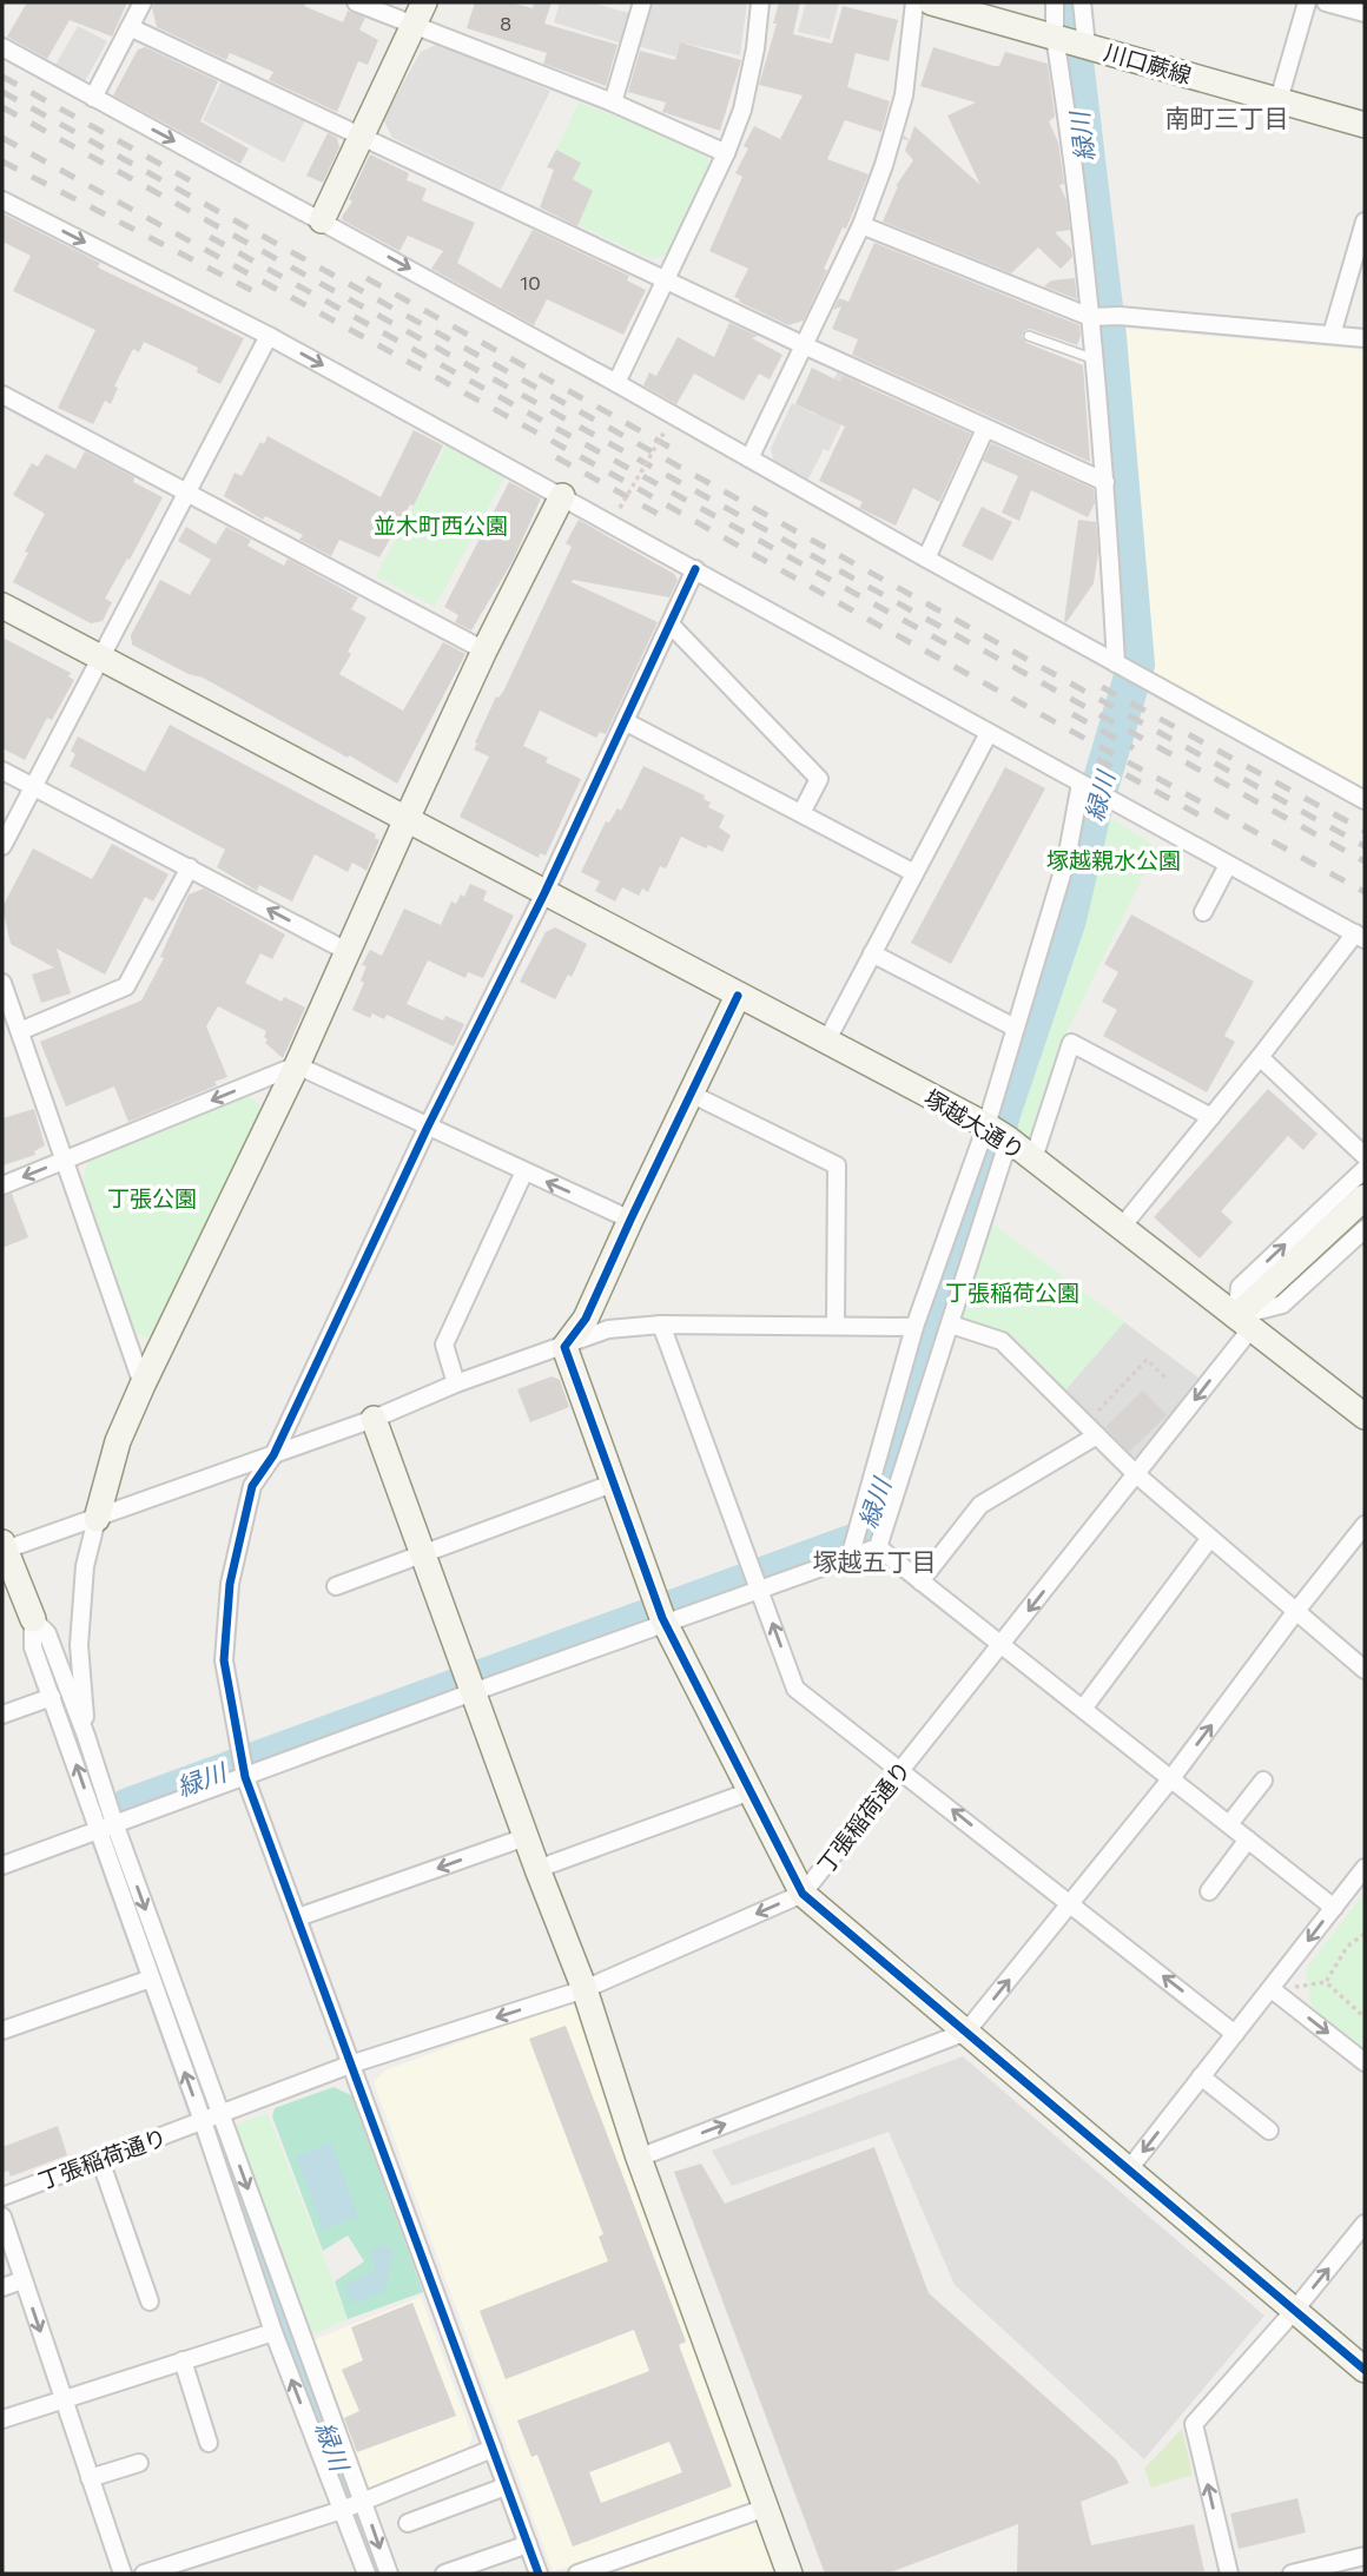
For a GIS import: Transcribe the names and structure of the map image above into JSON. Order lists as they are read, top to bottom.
{
  "streets": {
    "street": ["川口蕨線", "塚越大通り", "丁張稲荷通り"]
  },
  "crossings": [
    ["塚越大通り", "丁張稲荷通り"]
  ],
  "districts": ["南町三丁目", "塚越五丁目"],
  "water": ["緑川"],
  "parks": [
    "並木町西公園",
    "塚越親水公園",
    "丁張公園",
    "丁張稲荷公園"
  ],
  "house_numbers": ["8", "10"]
}
